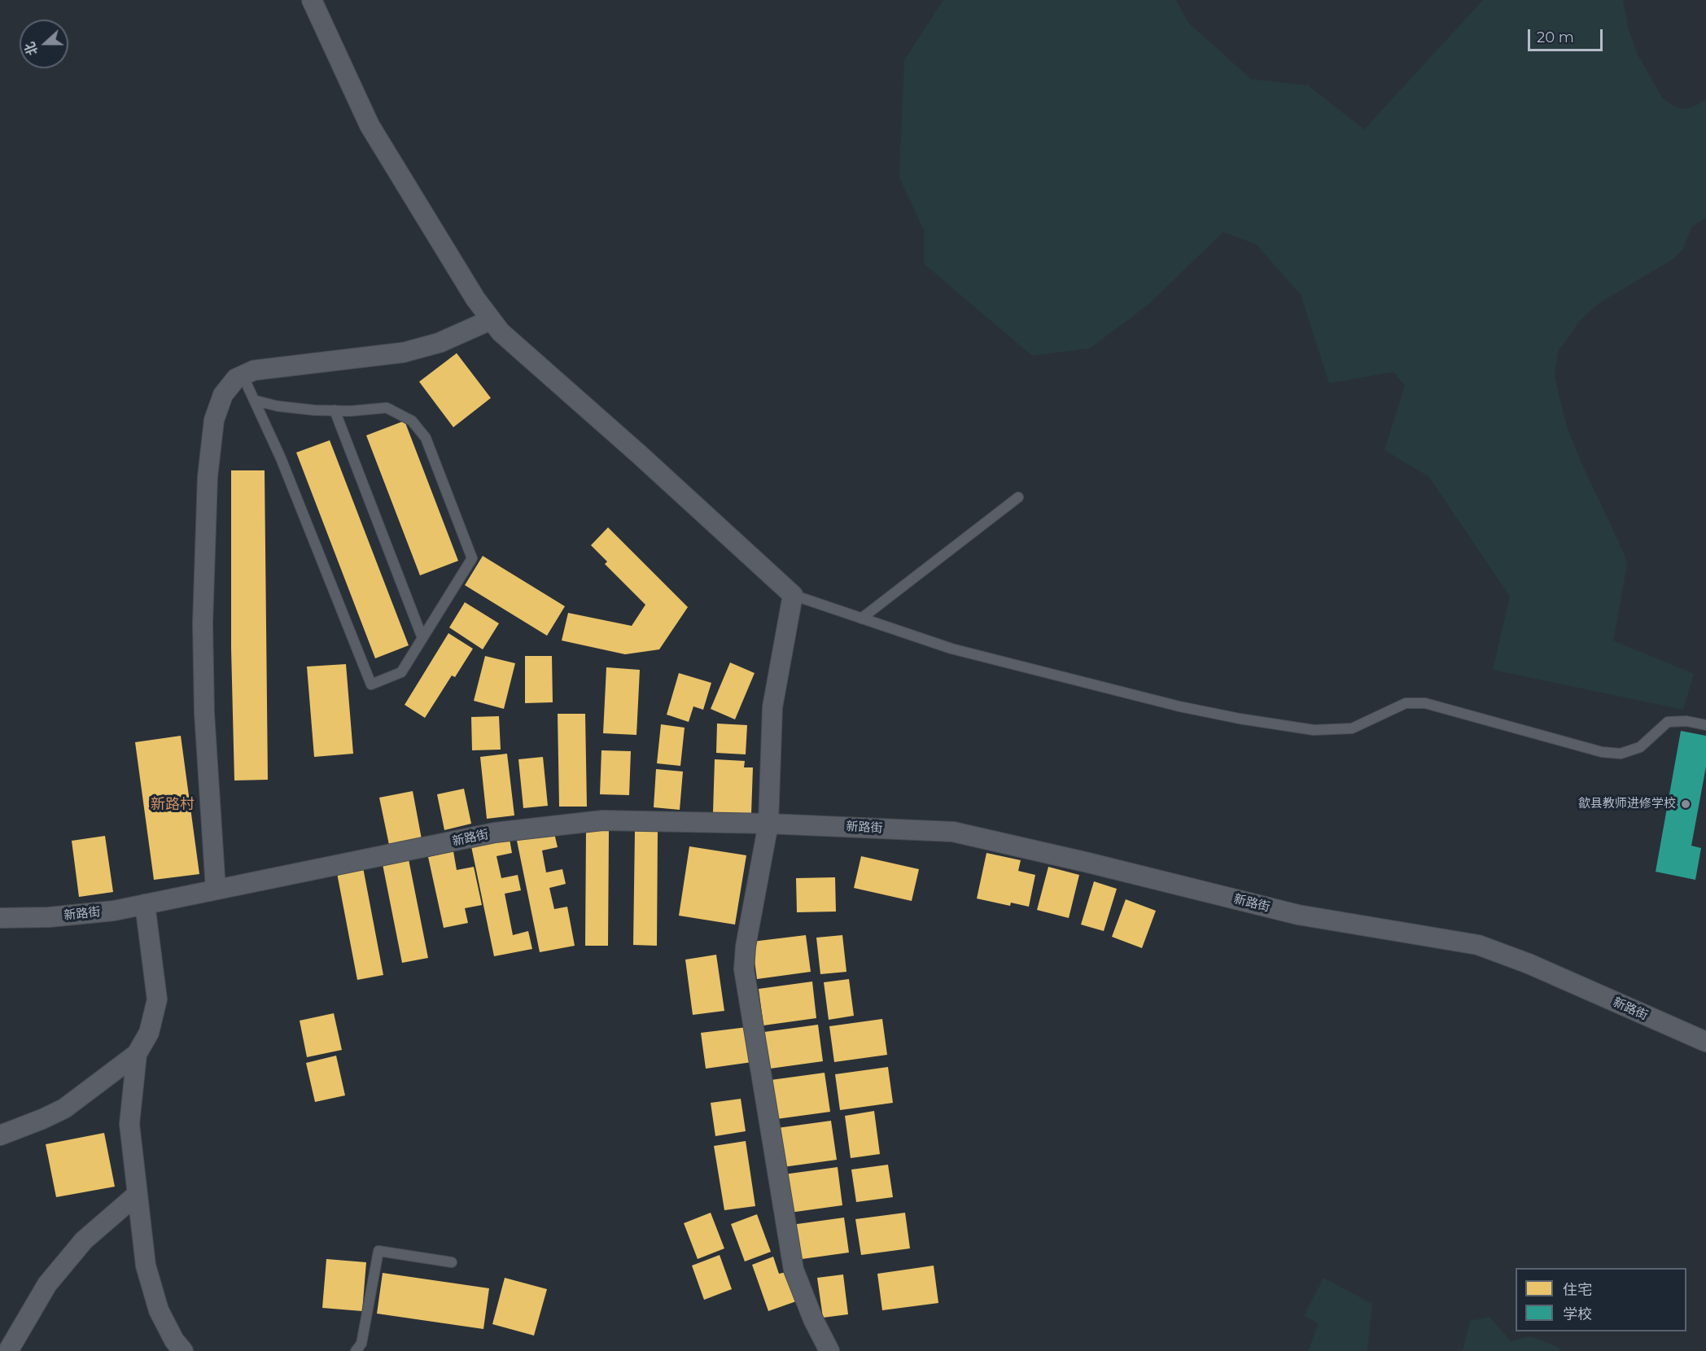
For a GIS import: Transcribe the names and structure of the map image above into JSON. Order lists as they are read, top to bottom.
{
  "streets": {
    "street": ["新路街"]
  },
  "districts": ["新路村"],
  "places": ["歙县教师进修学校"],
  "legend": ["住宅", "学校"],
  "scale_bar": "20 m",
  "north": "left"
}
